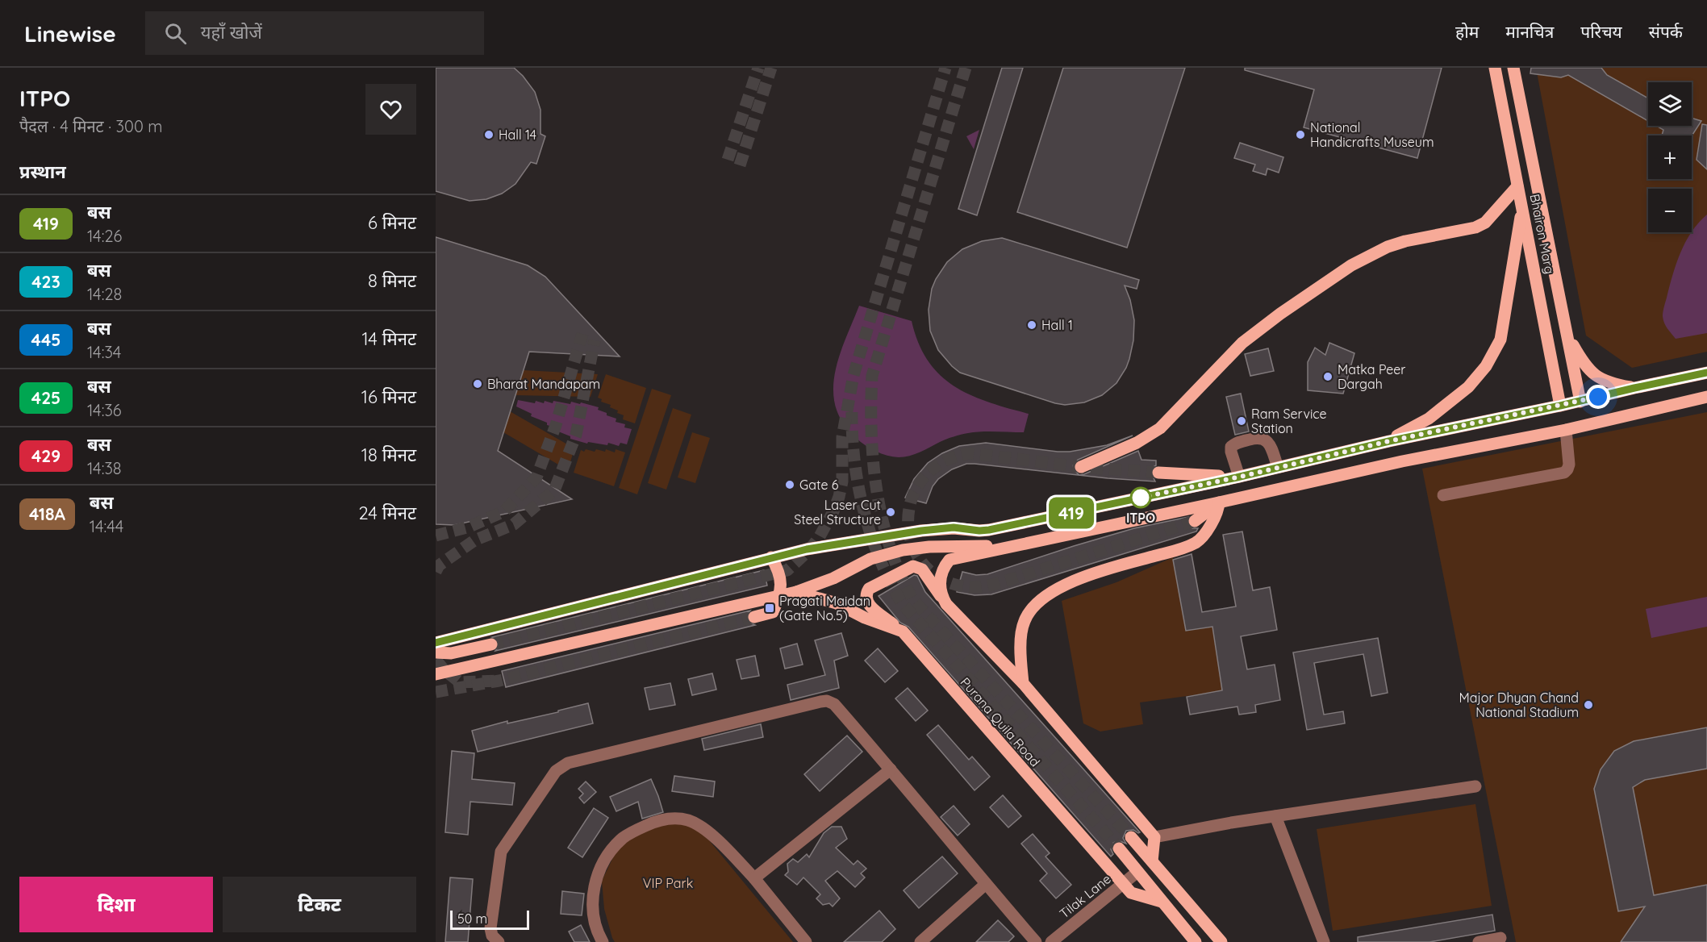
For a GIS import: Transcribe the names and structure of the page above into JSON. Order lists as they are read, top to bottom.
{
  "streets": {
    "main road": ["Bhairon Marg", "Purana Quila Road"],
    "street": ["Tilak Lane"]
  },
  "crossings": [
    ["Purana Quila Road", "Tilak Lane"]
  ],
  "parks": ["VIP Park"],
  "places": {
    "other": [
      "Hall 14",
      "National Handicrafts Museum",
      "Hall 1",
      "Matka Peer Dargah",
      "Bharat Mandapam",
      "Ram Service Station",
      "Gate 6",
      "ITPO",
      "Laser Cut Steel Structure",
      "Major Dhyan Chand National Stadium"
    ],
    "transit": ["Pragati Maidan (Gate No.5)"]
  },
  "lines": ["bus line 419"],
  "scale_bar": "50 m",
  "page": {
    "header": "Linewise",
    "search": "यहाँ खोजें",
    "nav": [
      "होम",
      "मानचित्र",
      "परिचय",
      "संपर्क"
    ],
    "heading": [
      ["ITPO", "पैदल · 4 मिनट · 300 m"],
      "प्रस्थान"
    ],
    "on_map": "419",
    "map_buttons": ["+", "−"],
    "list": [
      {
        "mark": "419",
        "name": "बस",
        "note": "14:26",
        "value": "6 मिनट"
      },
      {
        "mark": "423",
        "name": "बस",
        "note": "14:28",
        "value": "8 मिनट"
      },
      {
        "mark": "445",
        "name": "बस",
        "note": "14:34",
        "value": "14 मिनट"
      },
      {
        "mark": "425",
        "name": "बस",
        "note": "14:36",
        "value": "16 मिनट"
      },
      {
        "mark": "429",
        "name": "बस",
        "note": "14:38",
        "value": "18 मिनट"
      },
      {
        "mark": "418A",
        "name": "बस",
        "note": "14:44",
        "value": "24 मिनट"
      }
    ],
    "buttons": ["दिशा", "टिकट"],
    "scale": "50 m"
  }
}
